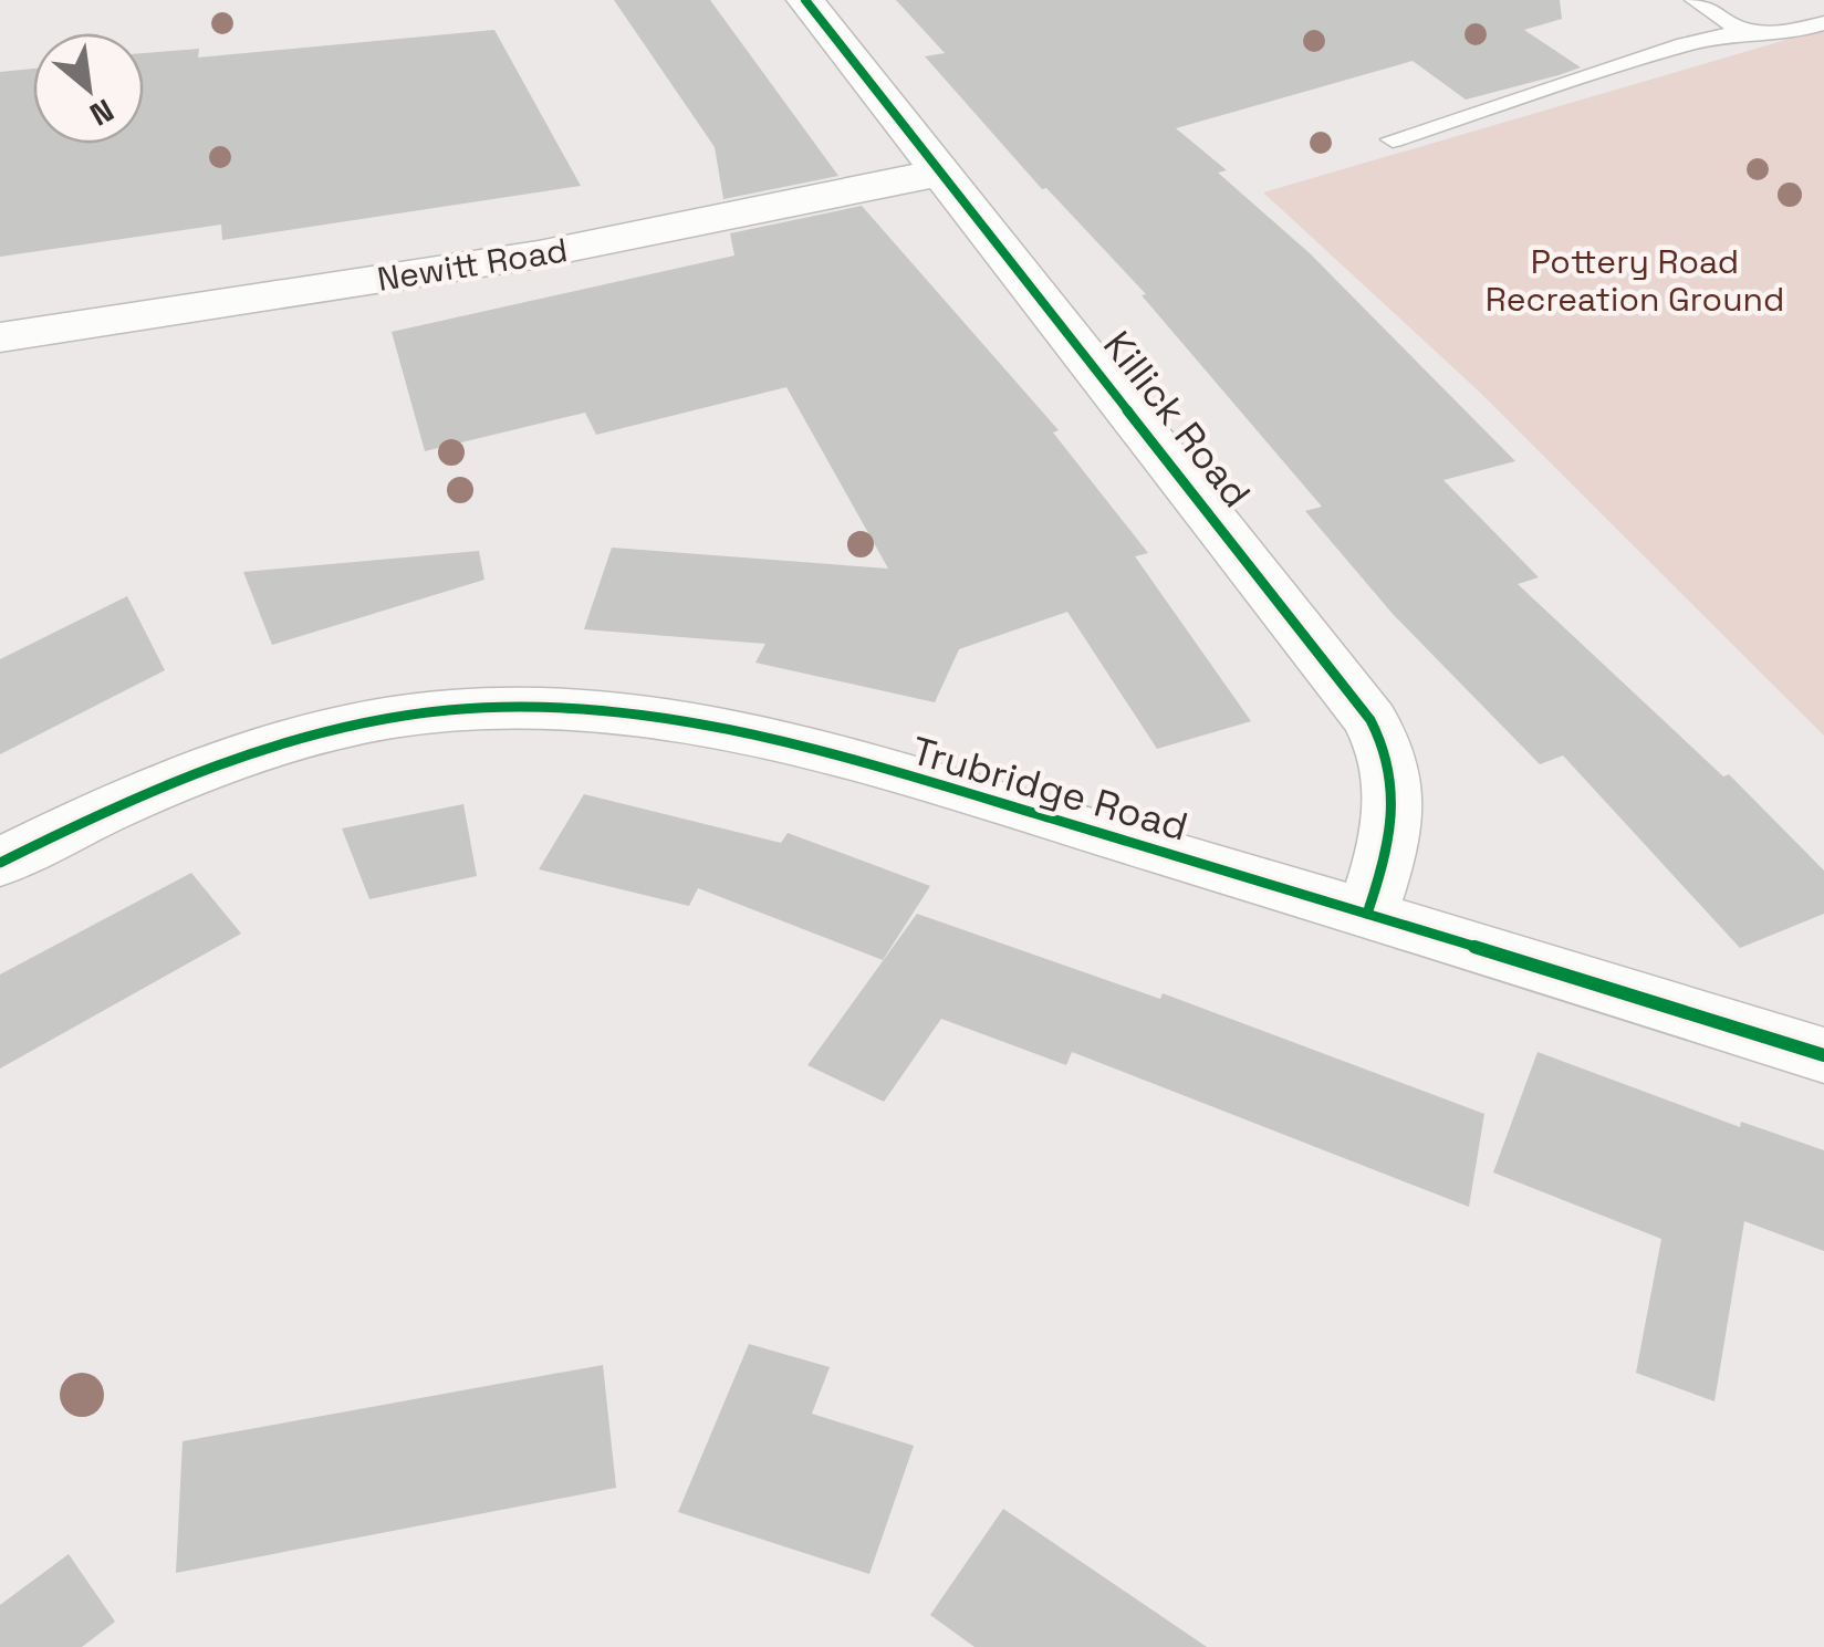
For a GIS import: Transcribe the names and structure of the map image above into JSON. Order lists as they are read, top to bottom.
{
  "streets": {
    "street": ["Newitt Road", "Killick Road", "Trubridge Road"]
  },
  "crossings": [
    ["Newitt Road", "Killick Road"],
    ["Killick Road", "Trubridge Road"]
  ],
  "parks": ["Pottery Road Recreation Ground"],
  "north": "bottom right"
}
